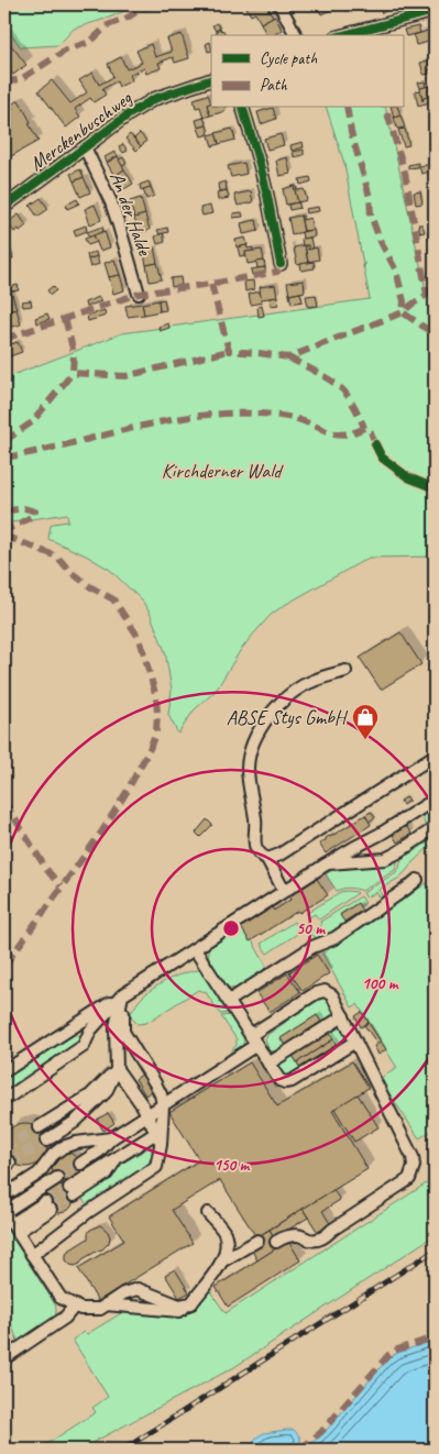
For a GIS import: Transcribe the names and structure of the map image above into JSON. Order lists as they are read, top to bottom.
{
  "streets": {
    "street": ["Merckenbuschweg", "An der Halde"]
  },
  "crossings": [
    ["Merckenbuschweg", "An der Halde"]
  ],
  "parks": ["Kirchderner Wald"],
  "places": {
    "shop": ["ABSE Stys GmbH"]
  },
  "legend": ["Cycle path", "Path"],
  "rings": ["50 m", "100 m", "150 m"]
}
